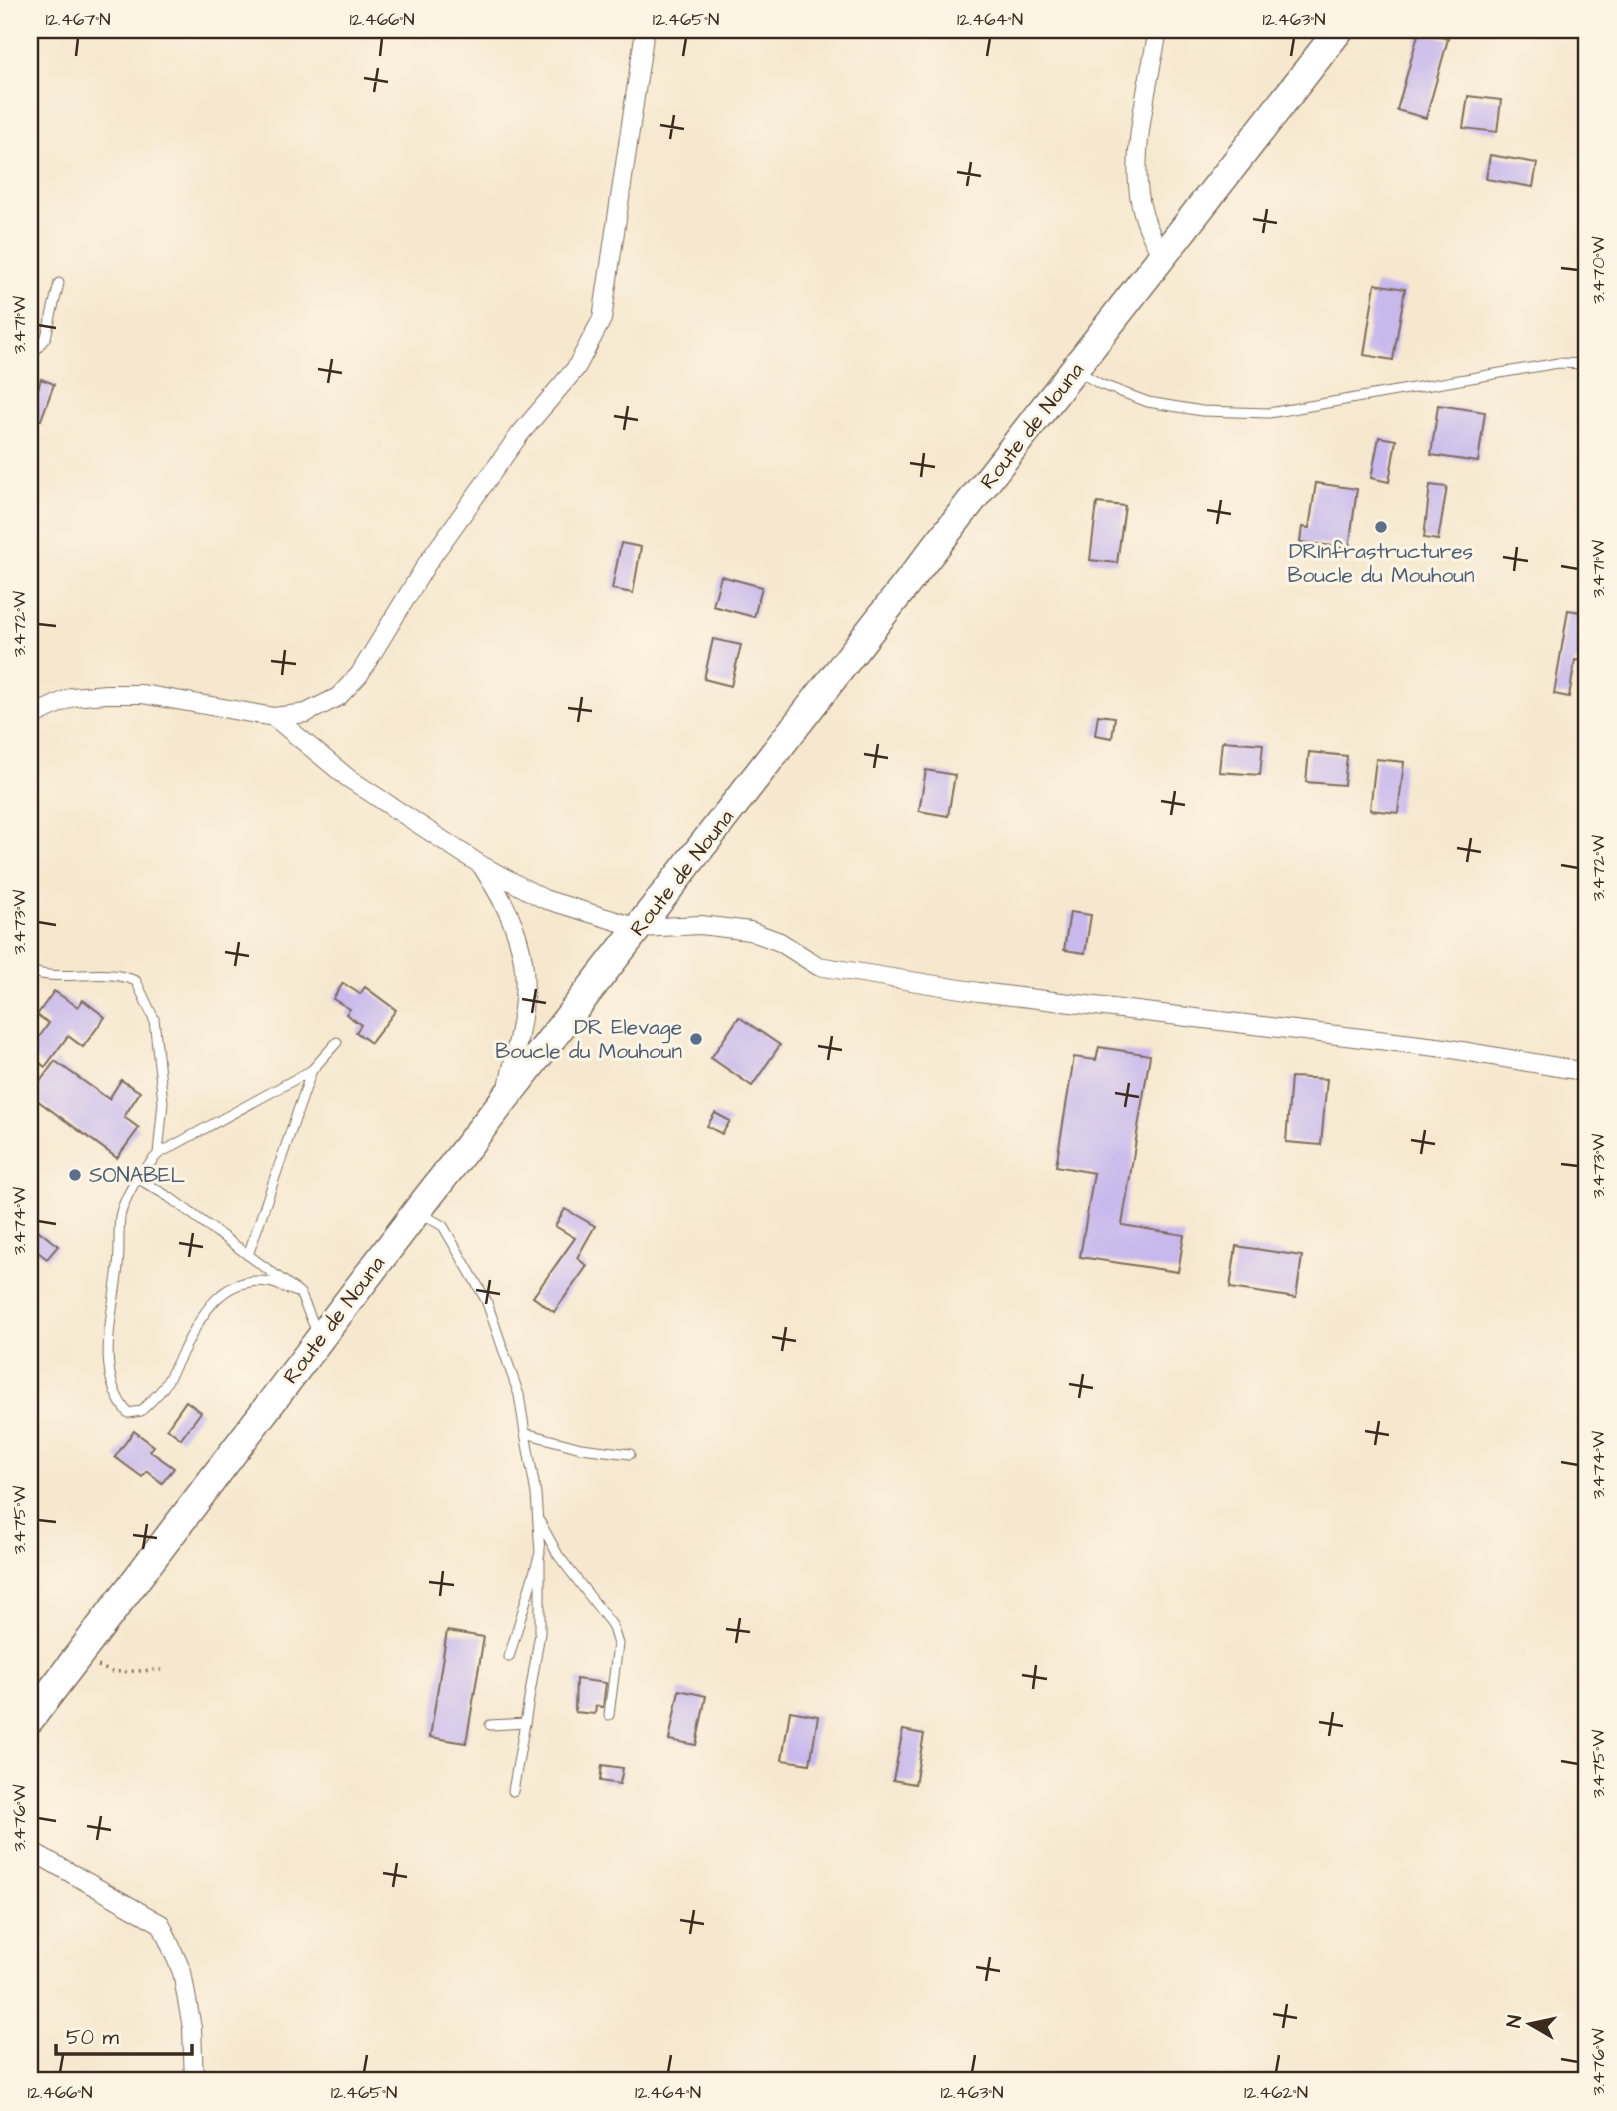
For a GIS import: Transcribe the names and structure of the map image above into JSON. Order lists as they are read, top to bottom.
{
  "streets": {
    "main road": ["Route de Nouna"]
  },
  "places": ["DRInfrastructures Boucle du Mouhoun", "DR Elevage Boucle du Mouhoun", "SONABEL"],
  "scale_bar": "50 m",
  "north": "left",
  "coordinates": [
    "12.467°N",
    "12.466°N",
    "12.465°N",
    "12.464°N",
    "12.463°N",
    "3.470°W",
    "3.471°W",
    "3.472°W",
    "3.473°W",
    "3.474°W",
    "3.475°W",
    "3.476°W",
    "12.462°N"
  ]
}
